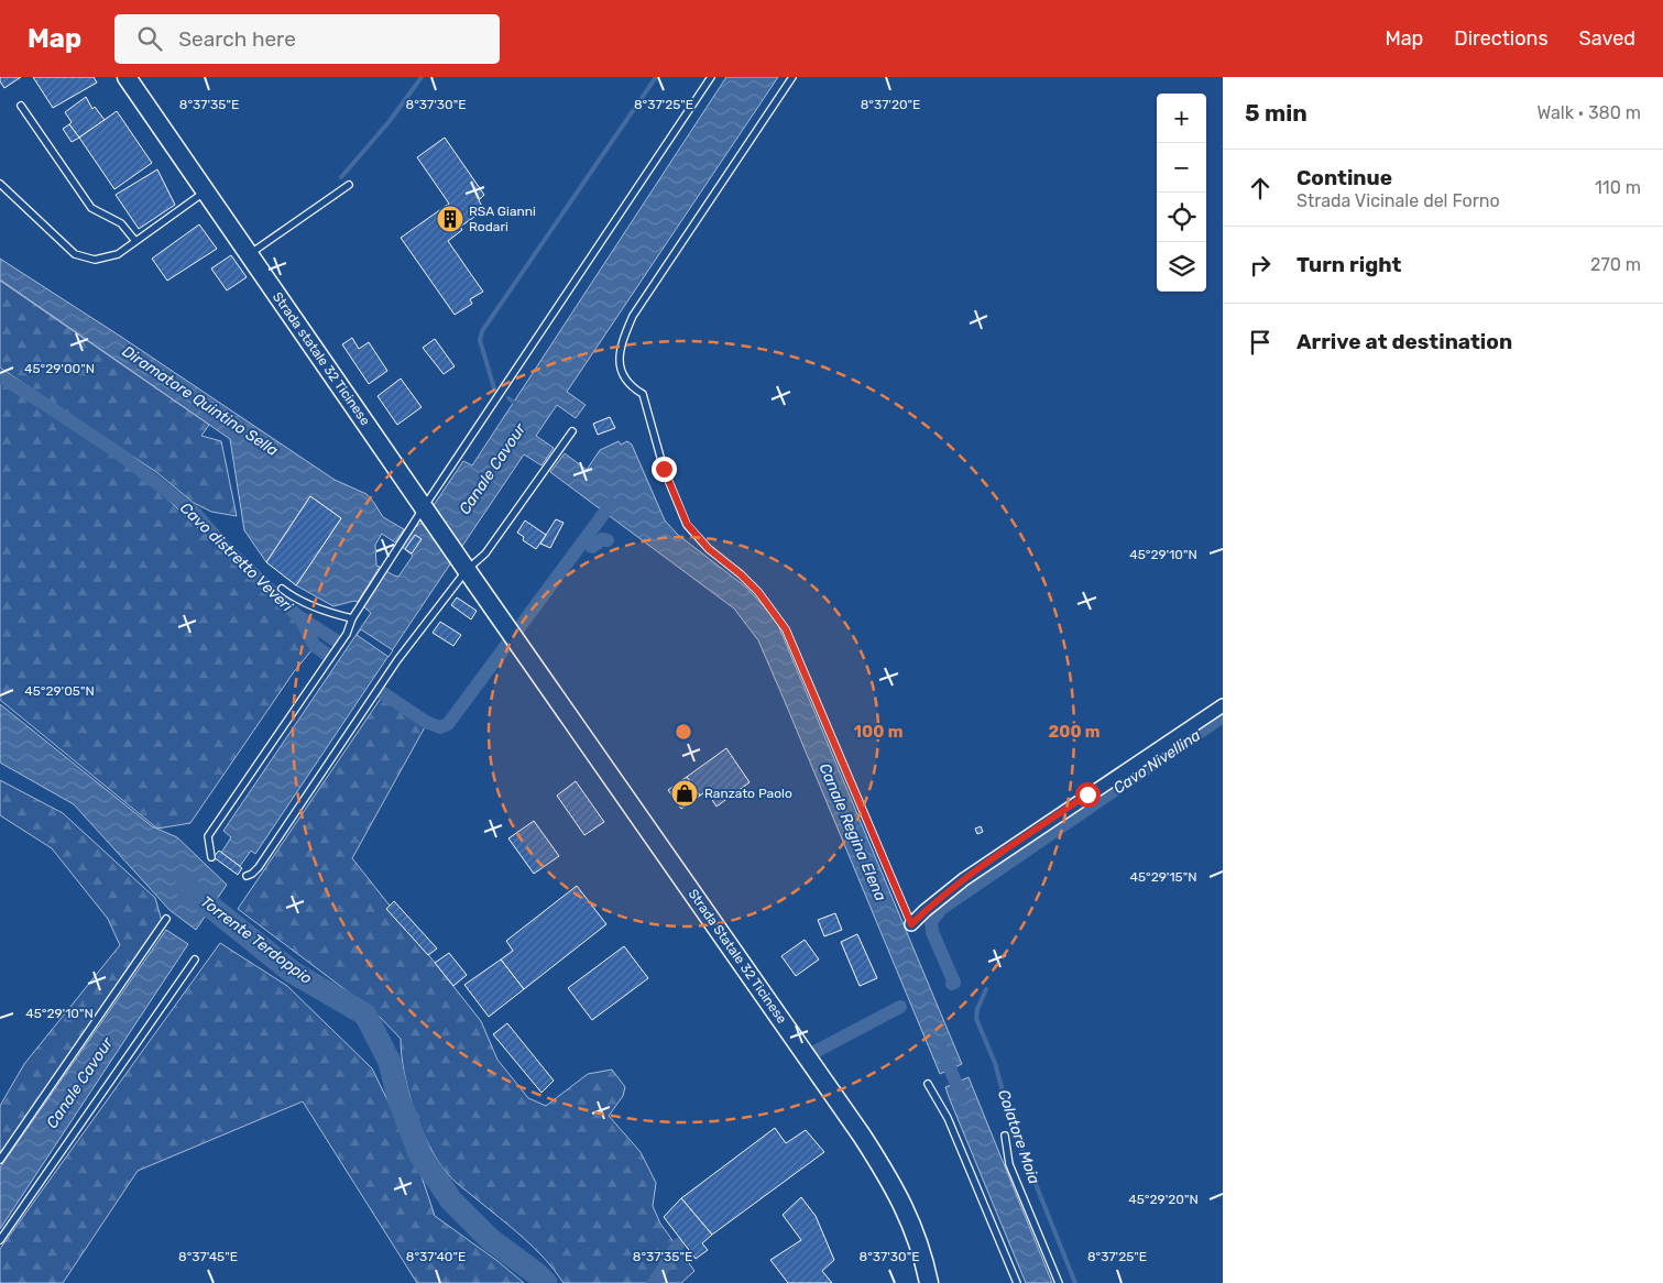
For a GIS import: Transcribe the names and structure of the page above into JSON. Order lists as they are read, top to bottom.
{
  "streets": {
    "main road": ["Strada statale 32 Ticinese", "Strada Statale 32 Ticinese"]
  },
  "crossings": [
    ["Strada statale 32 Ticinese", "Strada Statale 32 Ticinese"]
  ],
  "water": [
    "Diramatore Quintino Sella",
    "Canale Cavour",
    "Cavo distretto Veveri",
    "Cavo Nivellina",
    "Canale Regina Elena",
    "Torrente Terdoppio",
    "Colatore Moia"
  ],
  "places": {
    "building": ["RSA Gianni Rodari"],
    "shop": ["Ranzato Paolo"]
  },
  "page": {
    "header": "Map",
    "search": "Search here",
    "nav": ["Map", "Directions", "Saved"],
    "heading": ["5 min", "Walk · 380 m"],
    "map_buttons": ["+", "−"],
    "list": [
      ["Continue", "Strada Vicinale del Forno", "110 m"],
      ["Turn right", "270 m"],
      "Arrive at destination"
    ]
  },
  "coordinates": [
    "8°37'35\"E",
    "8°37'30\"E",
    "8°37'25\"E",
    "8°37'20\"E",
    "45°29'00\"N",
    "45°29'10\"N",
    "45°29'05\"N",
    "45°29'15\"N",
    "45°29'20\"N",
    "8°37'45\"E",
    "8°37'40\"E"
  ],
  "rings": ["100 m", "200 m"]
}
